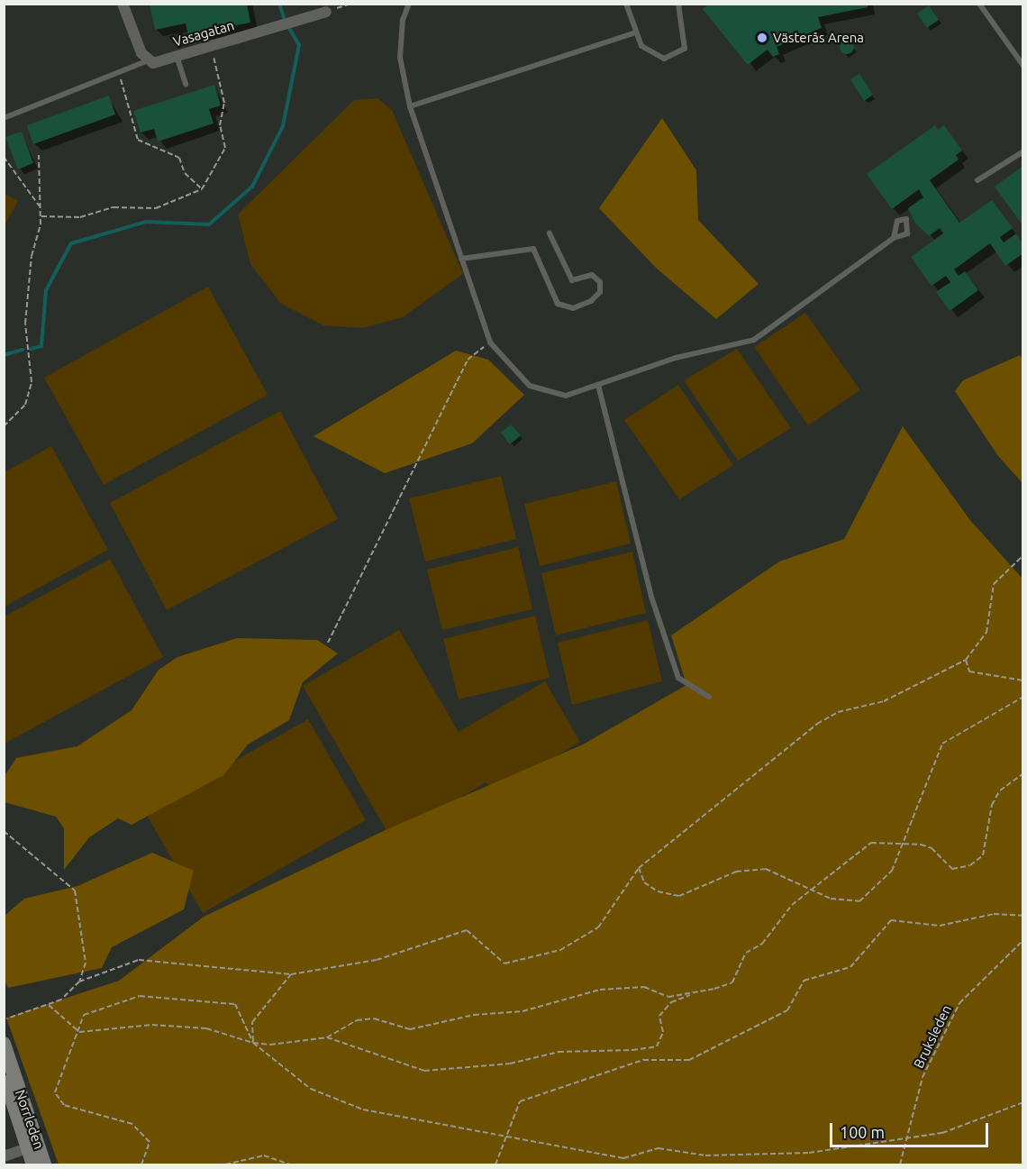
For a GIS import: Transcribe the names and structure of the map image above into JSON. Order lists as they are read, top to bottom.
{
  "streets": {
    "main road": ["Norrleden"],
    "street": ["Vasagatan"],
    "path": ["Bruksleden"]
  },
  "places": ["Västerås Arena"],
  "scale_bar": "100 m"
}
